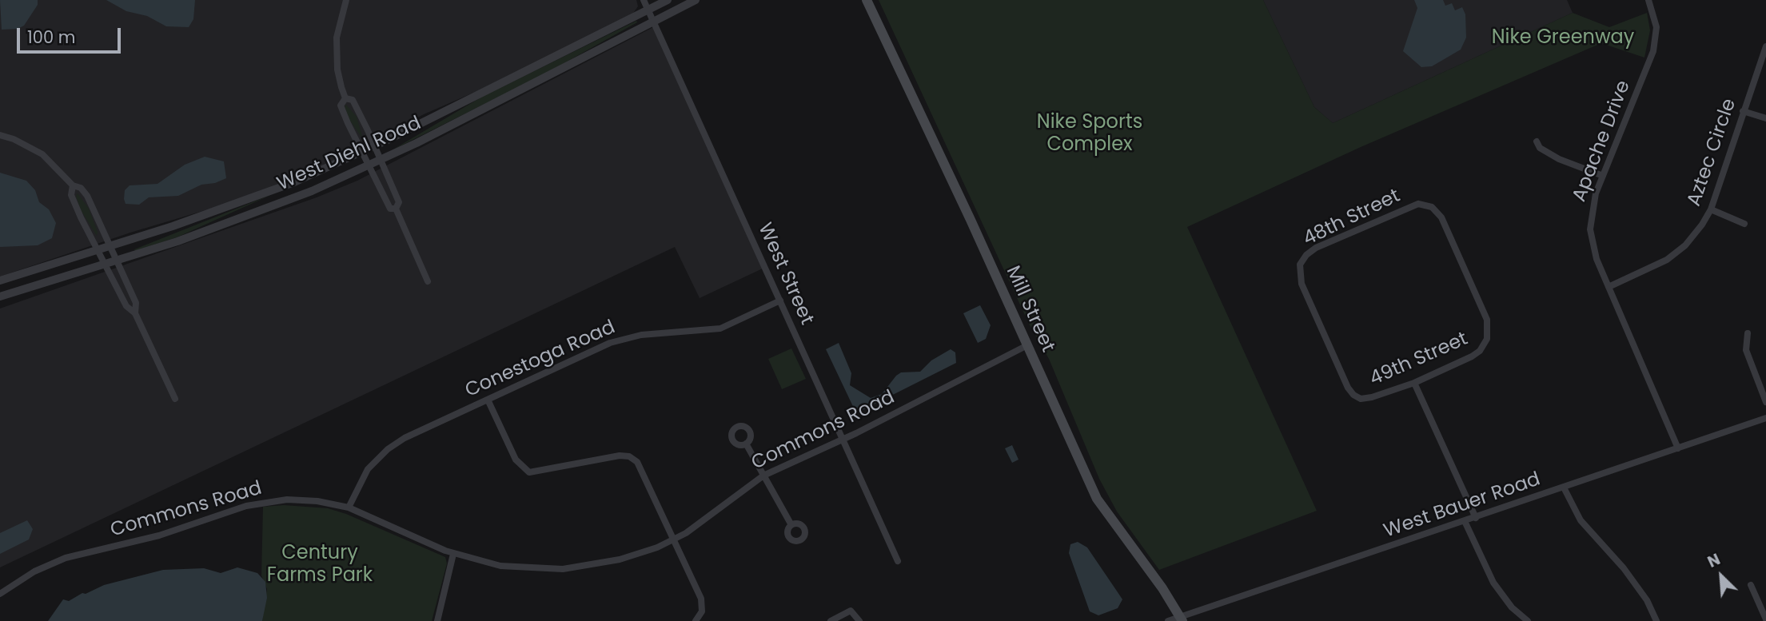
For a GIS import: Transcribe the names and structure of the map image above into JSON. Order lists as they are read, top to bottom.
{
  "streets": {
    "main road": ["Mill Street"],
    "street": [
      "Apache Drive",
      "Aztec Circle",
      "West Diehl Road",
      "48th Street",
      "West Street",
      "Conestoga Road",
      "49th Street",
      "Commons Road",
      "West Bauer Road"
    ]
  },
  "crossings": [
    ["Apache Drive", "Aztec Circle"],
    ["Apache Drive", "West Bauer Road"],
    ["West Diehl Road", "West Street"],
    ["48th Street", "49th Street"],
    ["West Street", "Conestoga Road"],
    ["West Street", "Commons Road"],
    ["Mill Street", "Commons Road"],
    ["Mill Street", "West Bauer Road"],
    ["Conestoga Road", "Commons Road"]
  ],
  "parks": ["Nike Greenway", "Nike Sports Complex", "Century Farms Park"],
  "scale_bar": "100 m",
  "north": "top left"
}
